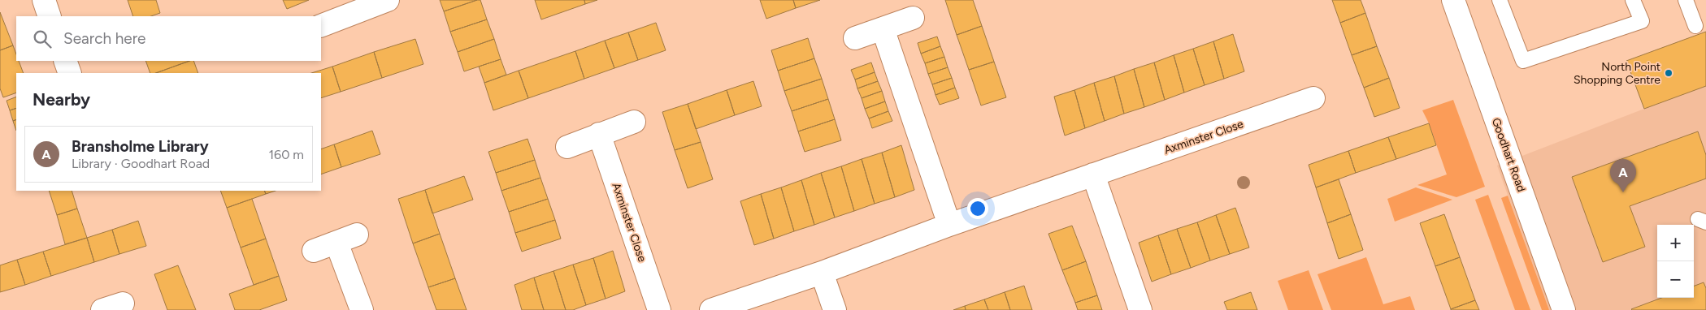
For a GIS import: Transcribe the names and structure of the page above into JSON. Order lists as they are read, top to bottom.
{
  "streets": {
    "street": ["Axminster Close", "Goodhart Road"]
  },
  "places": ["North Point Shopping Centre"],
  "page": {
    "search": "Search here",
    "heading": "Nearby",
    "list": [
      {
        "mark": "A",
        "name": "Bransholme Library",
        "note": "Library · Goodhart Road",
        "value": "160 m"
      }
    ],
    "pins": "A",
    "map_buttons": ["+", "−"]
  }
}
